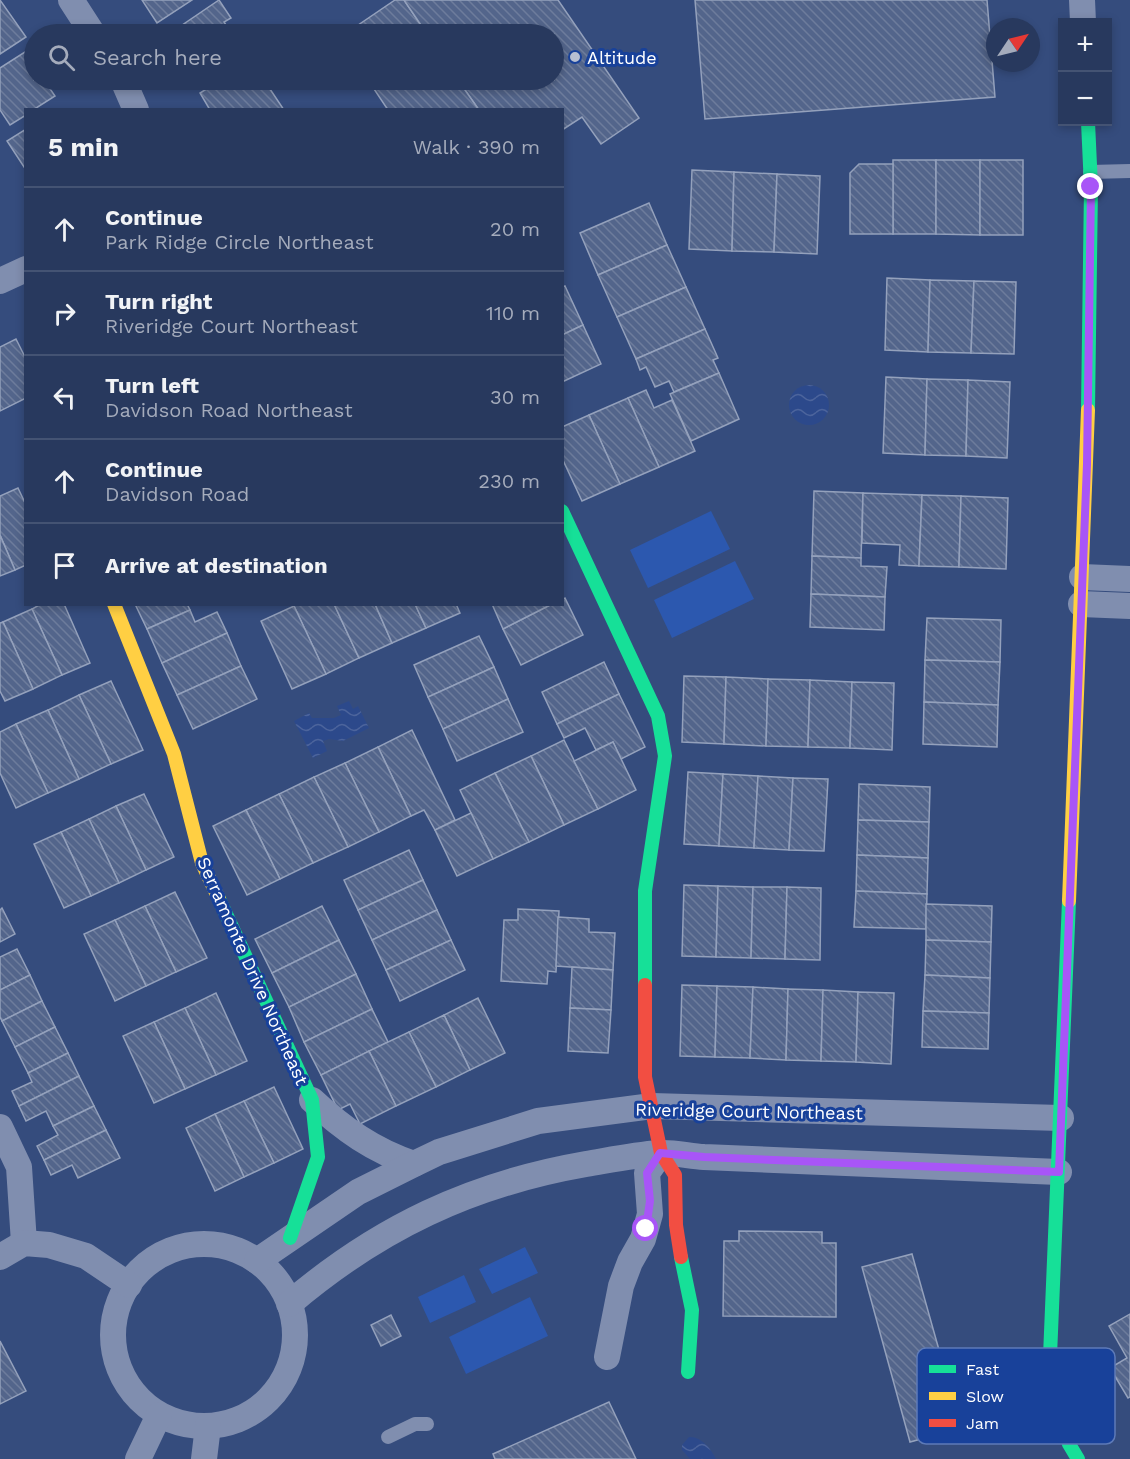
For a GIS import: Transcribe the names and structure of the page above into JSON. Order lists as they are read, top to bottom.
{
  "streets": {
    "street": ["Serramonte Drive Northeast", "Riveridge Court Northeast"]
  },
  "crossings": [
    ["Serramonte Drive Northeast", "Riveridge Court Northeast"]
  ],
  "places": ["Altitude"],
  "legend": ["Fast", "Slow", "Jam"],
  "north": "top right",
  "page": {
    "map_buttons": ["+", "−"],
    "search": "Search here",
    "heading": ["5 min", "Walk · 390 m"],
    "list": [
      ["Continue", "Park Ridge Circle Northeast", "20 m"],
      ["Turn right", "Riveridge Court Northeast", "110 m"],
      ["Turn left", "Davidson Road Northeast", "30 m"],
      ["Continue", "Davidson Road", "230 m"],
      "Arrive at destination"
    ]
  }
}
